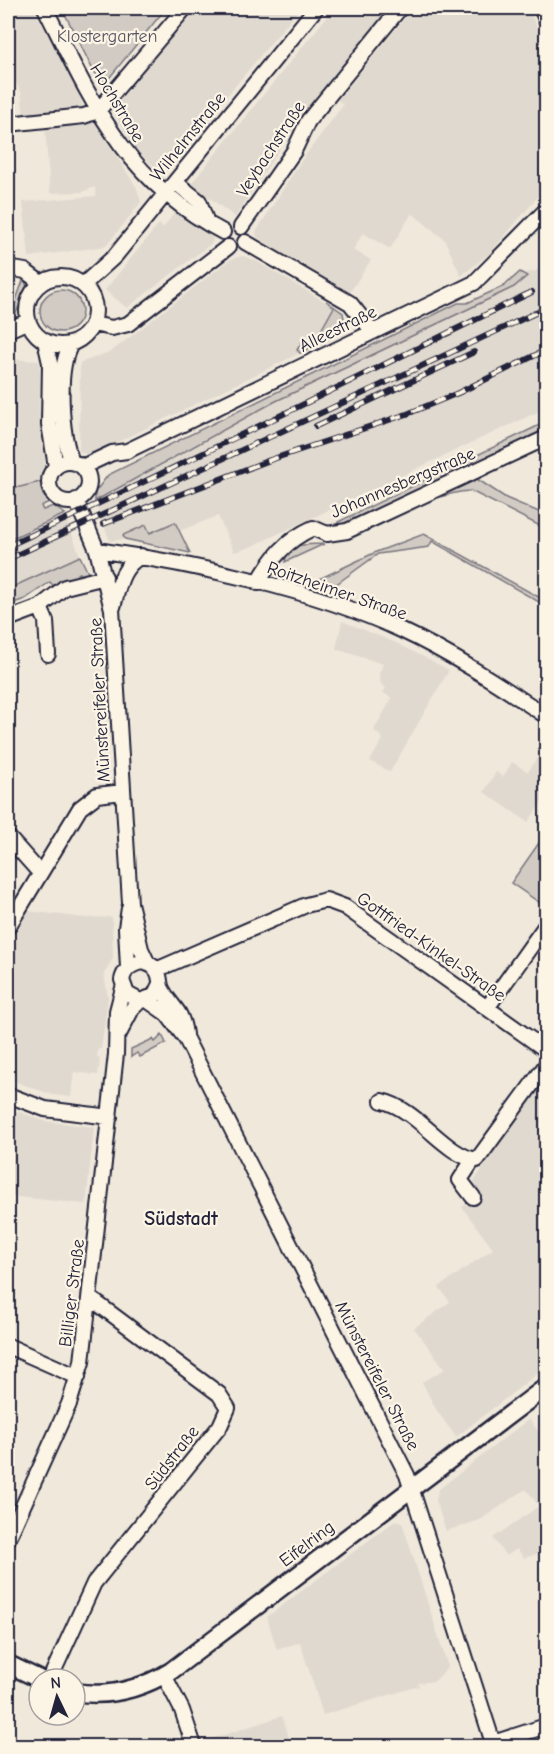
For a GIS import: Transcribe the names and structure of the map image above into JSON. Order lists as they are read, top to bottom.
{
  "streets": {
    "main road": ["Eifelring"],
    "street": [
      "Hochstraße",
      "Wilhelmstraße",
      "Veybachstraße",
      "Alleestraße",
      "Johannesbergstraße",
      "Roitzheimer Straße",
      "Münstereifeler Straße",
      "Gottfried-Kinkel-Straße",
      "Billiger Straße",
      "Südstraße"
    ]
  },
  "crossings": [
    ["Hochstraße", "Wilhelmstraße"],
    ["Hochstraße", "Veybachstraße"],
    ["Alleestraße", "Münstereifeler Straße"],
    ["Johannesbergstraße", "Roitzheimer Straße"],
    ["Roitzheimer Straße", "Münstereifeler Straße"],
    ["Münstereifeler Straße", "Gottfried-Kinkel-Straße"],
    ["Münstereifeler Straße", "Billiger Straße"],
    ["Münstereifeler Straße", "Eifelring"],
    ["Gottfried-Kinkel-Straße", "Billiger Straße"],
    ["Billiger Straße", "Südstraße"]
  ],
  "districts": ["Südstadt"],
  "parks": ["Klostergarten"],
  "north": "top"
}
